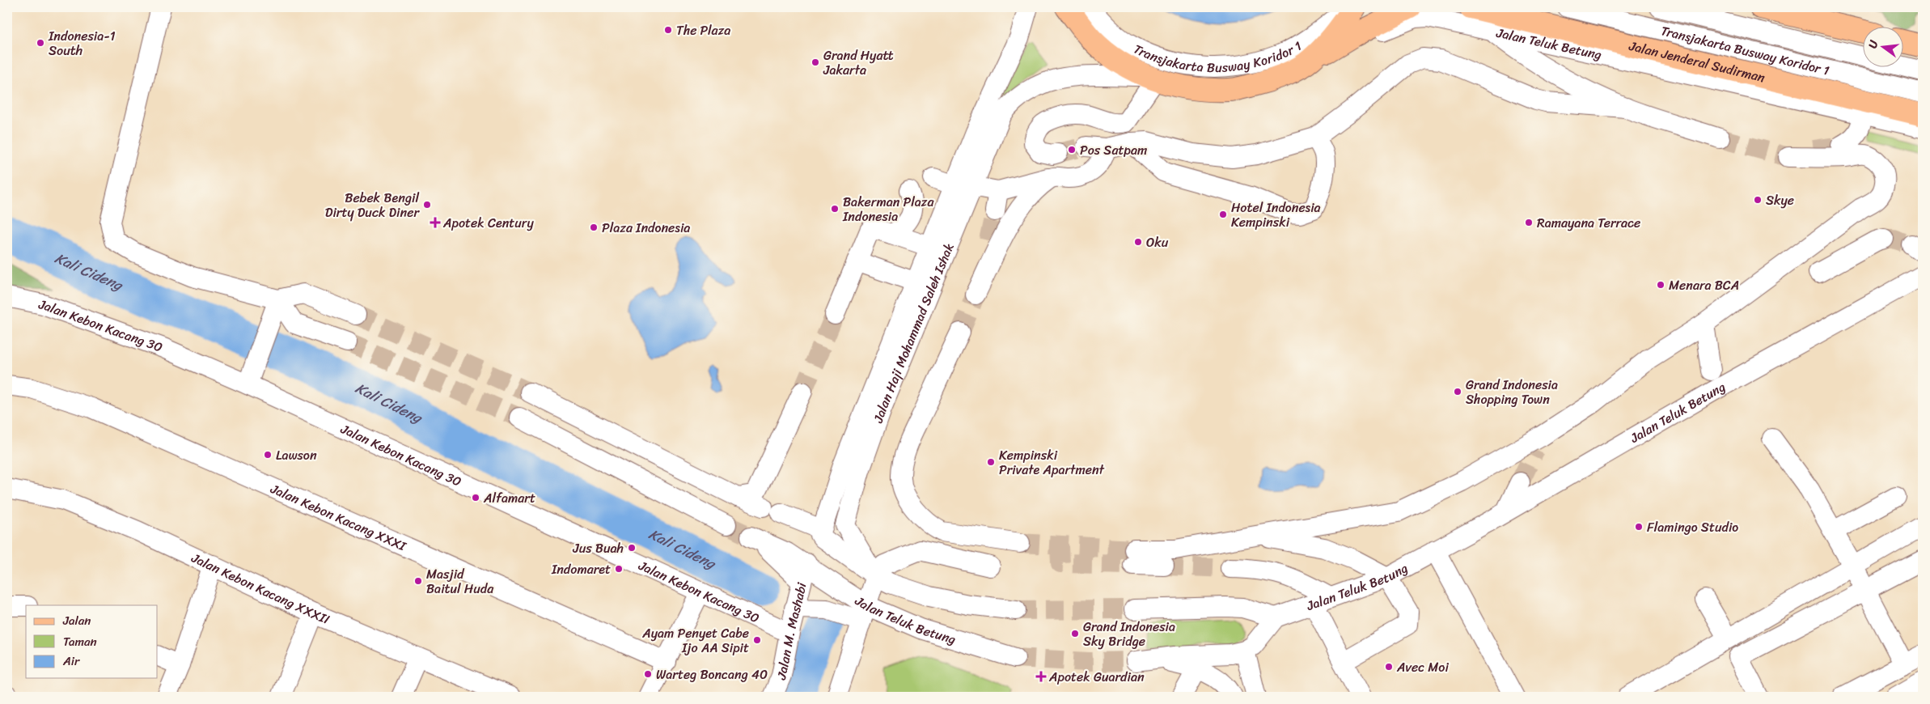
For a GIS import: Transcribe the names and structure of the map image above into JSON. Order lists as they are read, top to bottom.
{
  "streets": {
    "main road": ["Jalan Jenderal Sudirman"],
    "street": [
      "Transjakarta Busway Koridor 1",
      "Jalan Teluk Betung",
      "Jalan Kebon Kacang 30",
      "Jalan Haji Mohammad Saleh Ishak",
      "Jalan Kebon Kacang XXXI",
      "Jalan Kebon Kacang XXXII",
      "Jalan M. Mashabi"
    ]
  },
  "crossings": [
    ["Jalan Teluk Betung", "Jalan Haji Mohammad Saleh Ishak"],
    ["Jalan Teluk Betung", "Jalan M. Mashabi"],
    ["Jalan Kebon Kacang 30", "Jalan M. Mashabi"]
  ],
  "water": ["Kali Cideng"],
  "places": {
    "other": [
      "The Plaza",
      "Indonesia-1 South",
      "Grand Hyatt Jakarta",
      "Pos Satpam",
      "Skye",
      "Bebek Bengil Dirty Duck Diner",
      "Bakerman Plaza Indonesia",
      "Hotel Indonesia Kempinski",
      "Ramayana Terrace",
      "Plaza Indonesia",
      "Oku",
      "Menara BCA",
      "Grand Indonesia Shopping Town",
      "Lawson",
      "Kempinski Private Apartment",
      "Alfamart",
      "Flamingo Studio",
      "Jus Buah",
      "Indomaret",
      "Masjid Baitul Huda",
      "Grand Indonesia Sky Bridge",
      "Ayam Penyet Cabe Ijo AA Sipit",
      "Avec Moi",
      "Warteg Boncang 40"
    ],
    "health": ["Apotek Century", "Apotek Guardian"]
  },
  "legend": ["Jalan", "Taman", "Air"],
  "north": "left"
}
